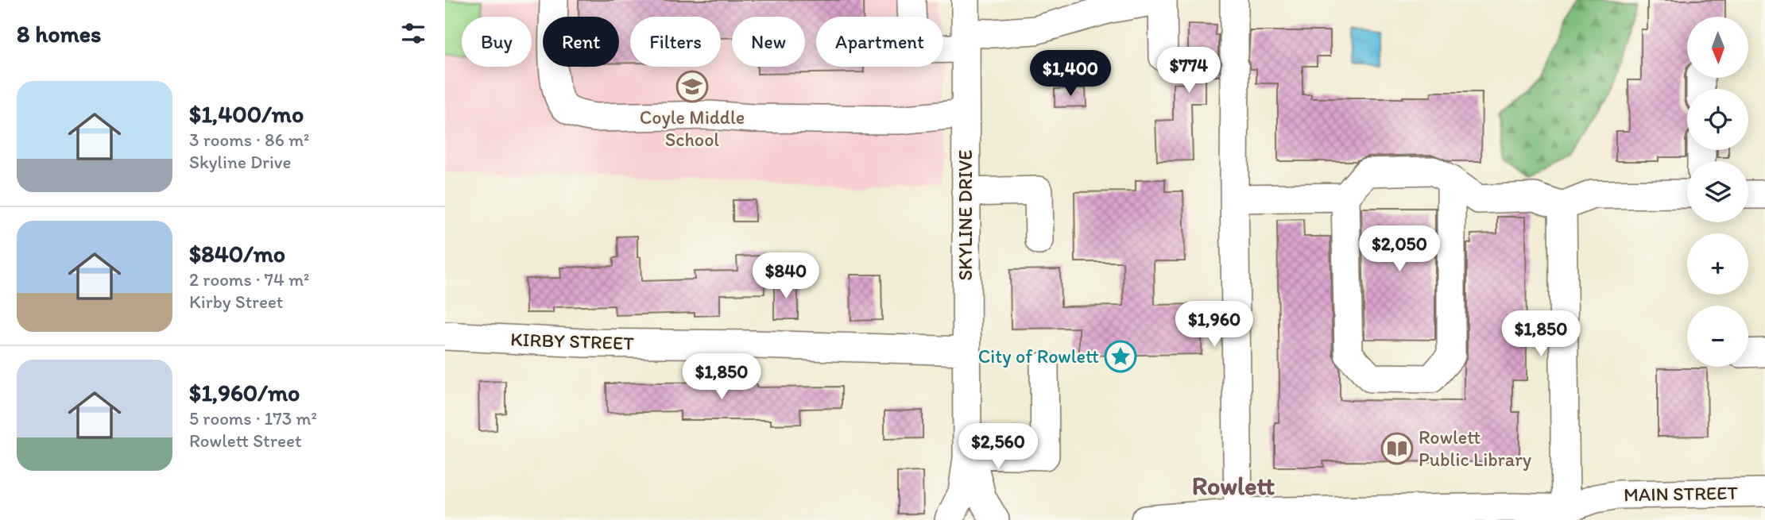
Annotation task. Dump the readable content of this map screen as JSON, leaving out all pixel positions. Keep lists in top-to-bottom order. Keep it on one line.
{"streets":{"street":["SKYLINE DRIVE","KIRBY STREET","MAIN STREET"]},"crossings":[["SKYLINE DRIVE","KIRBY STREET"]],"districts":["Rowlett"],"places":{"school or university":["Coyle Middle School"],"place":["City of Rowlett"],"library":["Rowlett Public Library"]},"north":"bottom","page":{"heading":"8 homes","map_buttons":["+","−"],"chip":["Buy","Rent","Filters","New","Apartment"],"price":["$774","$1,400","$2,050","$840","$1,960","$1,850","$1,850","$2,560"],"list":[{"name":"$1,400/mo","note":"3 rooms · 86 m² · Skyline Drive"},{"name":"$840/mo","note":"2 rooms · 74 m² · Kirby Street"},{"name":"$1,960/mo","note":"5 rooms · 173 m² · Rowlett Street"}]}}
